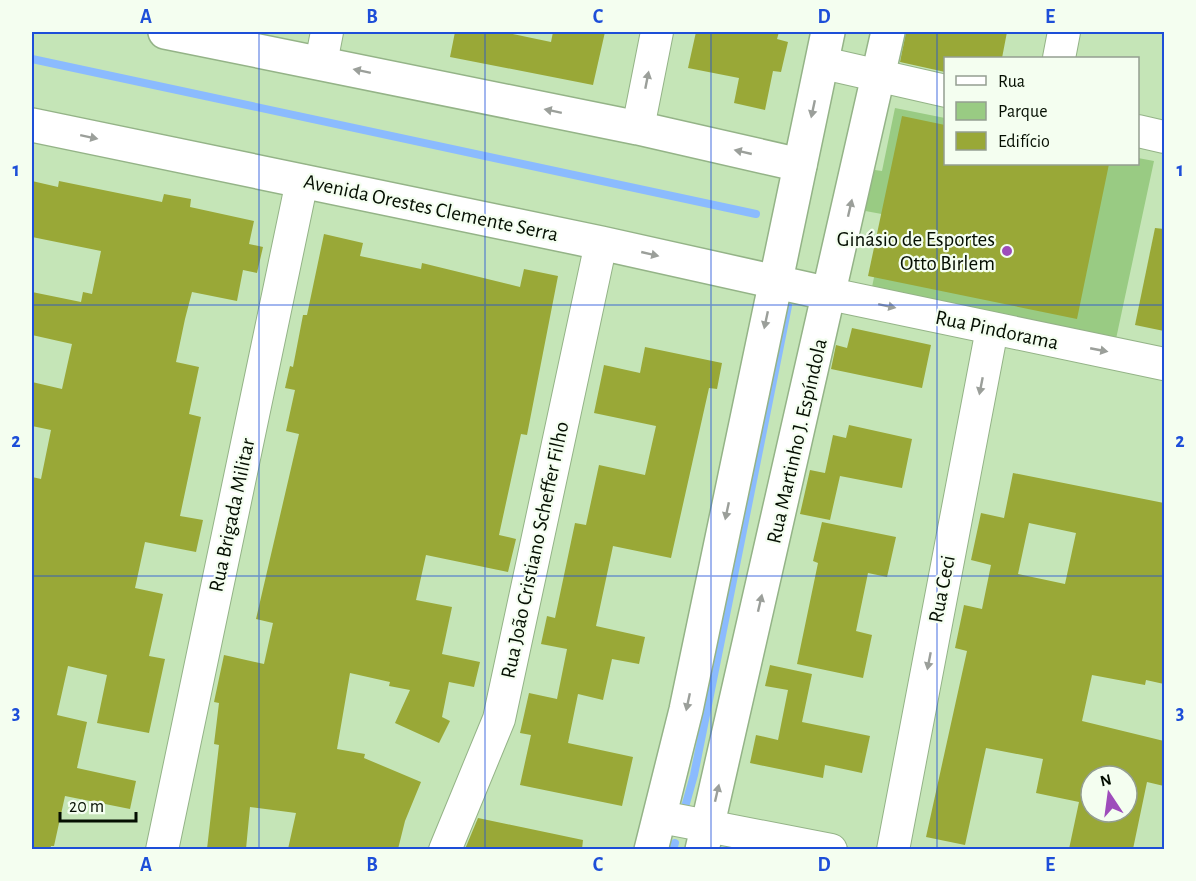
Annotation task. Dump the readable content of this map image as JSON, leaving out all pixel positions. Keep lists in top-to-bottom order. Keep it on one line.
{"streets":{"main road":["Avenida Orestes Clemente Serra","Rua Martinho J. Espíndola"],"street":["Rua Pindorama","Rua Brigada Militar","Rua João Cristiano Scheffer Filho","Rua Ceci"]},"crossings":[["Avenida Orestes Clemente Serra","Rua Pindorama"],["Avenida Orestes Clemente Serra","Rua Martinho J. Espíndola"],["Avenida Orestes Clemente Serra","Rua Brigada Militar"],["Avenida Orestes Clemente Serra","Rua João Cristiano Scheffer Filho"],["Rua Pindorama","Rua Martinho J. Espíndola"],["Rua Pindorama","Rua Ceci"]],"one_way":["Rua Pindorama","Rua Ceci"],"places":["Ginásio de Esportes Otto Birlem"],"legend":["Rua","Parque","Edifício"],"scale_bar":"20 m","north":"top","grid":{"columns":["A","B","C","D","E"],"rows":["1","2","3"]}}
